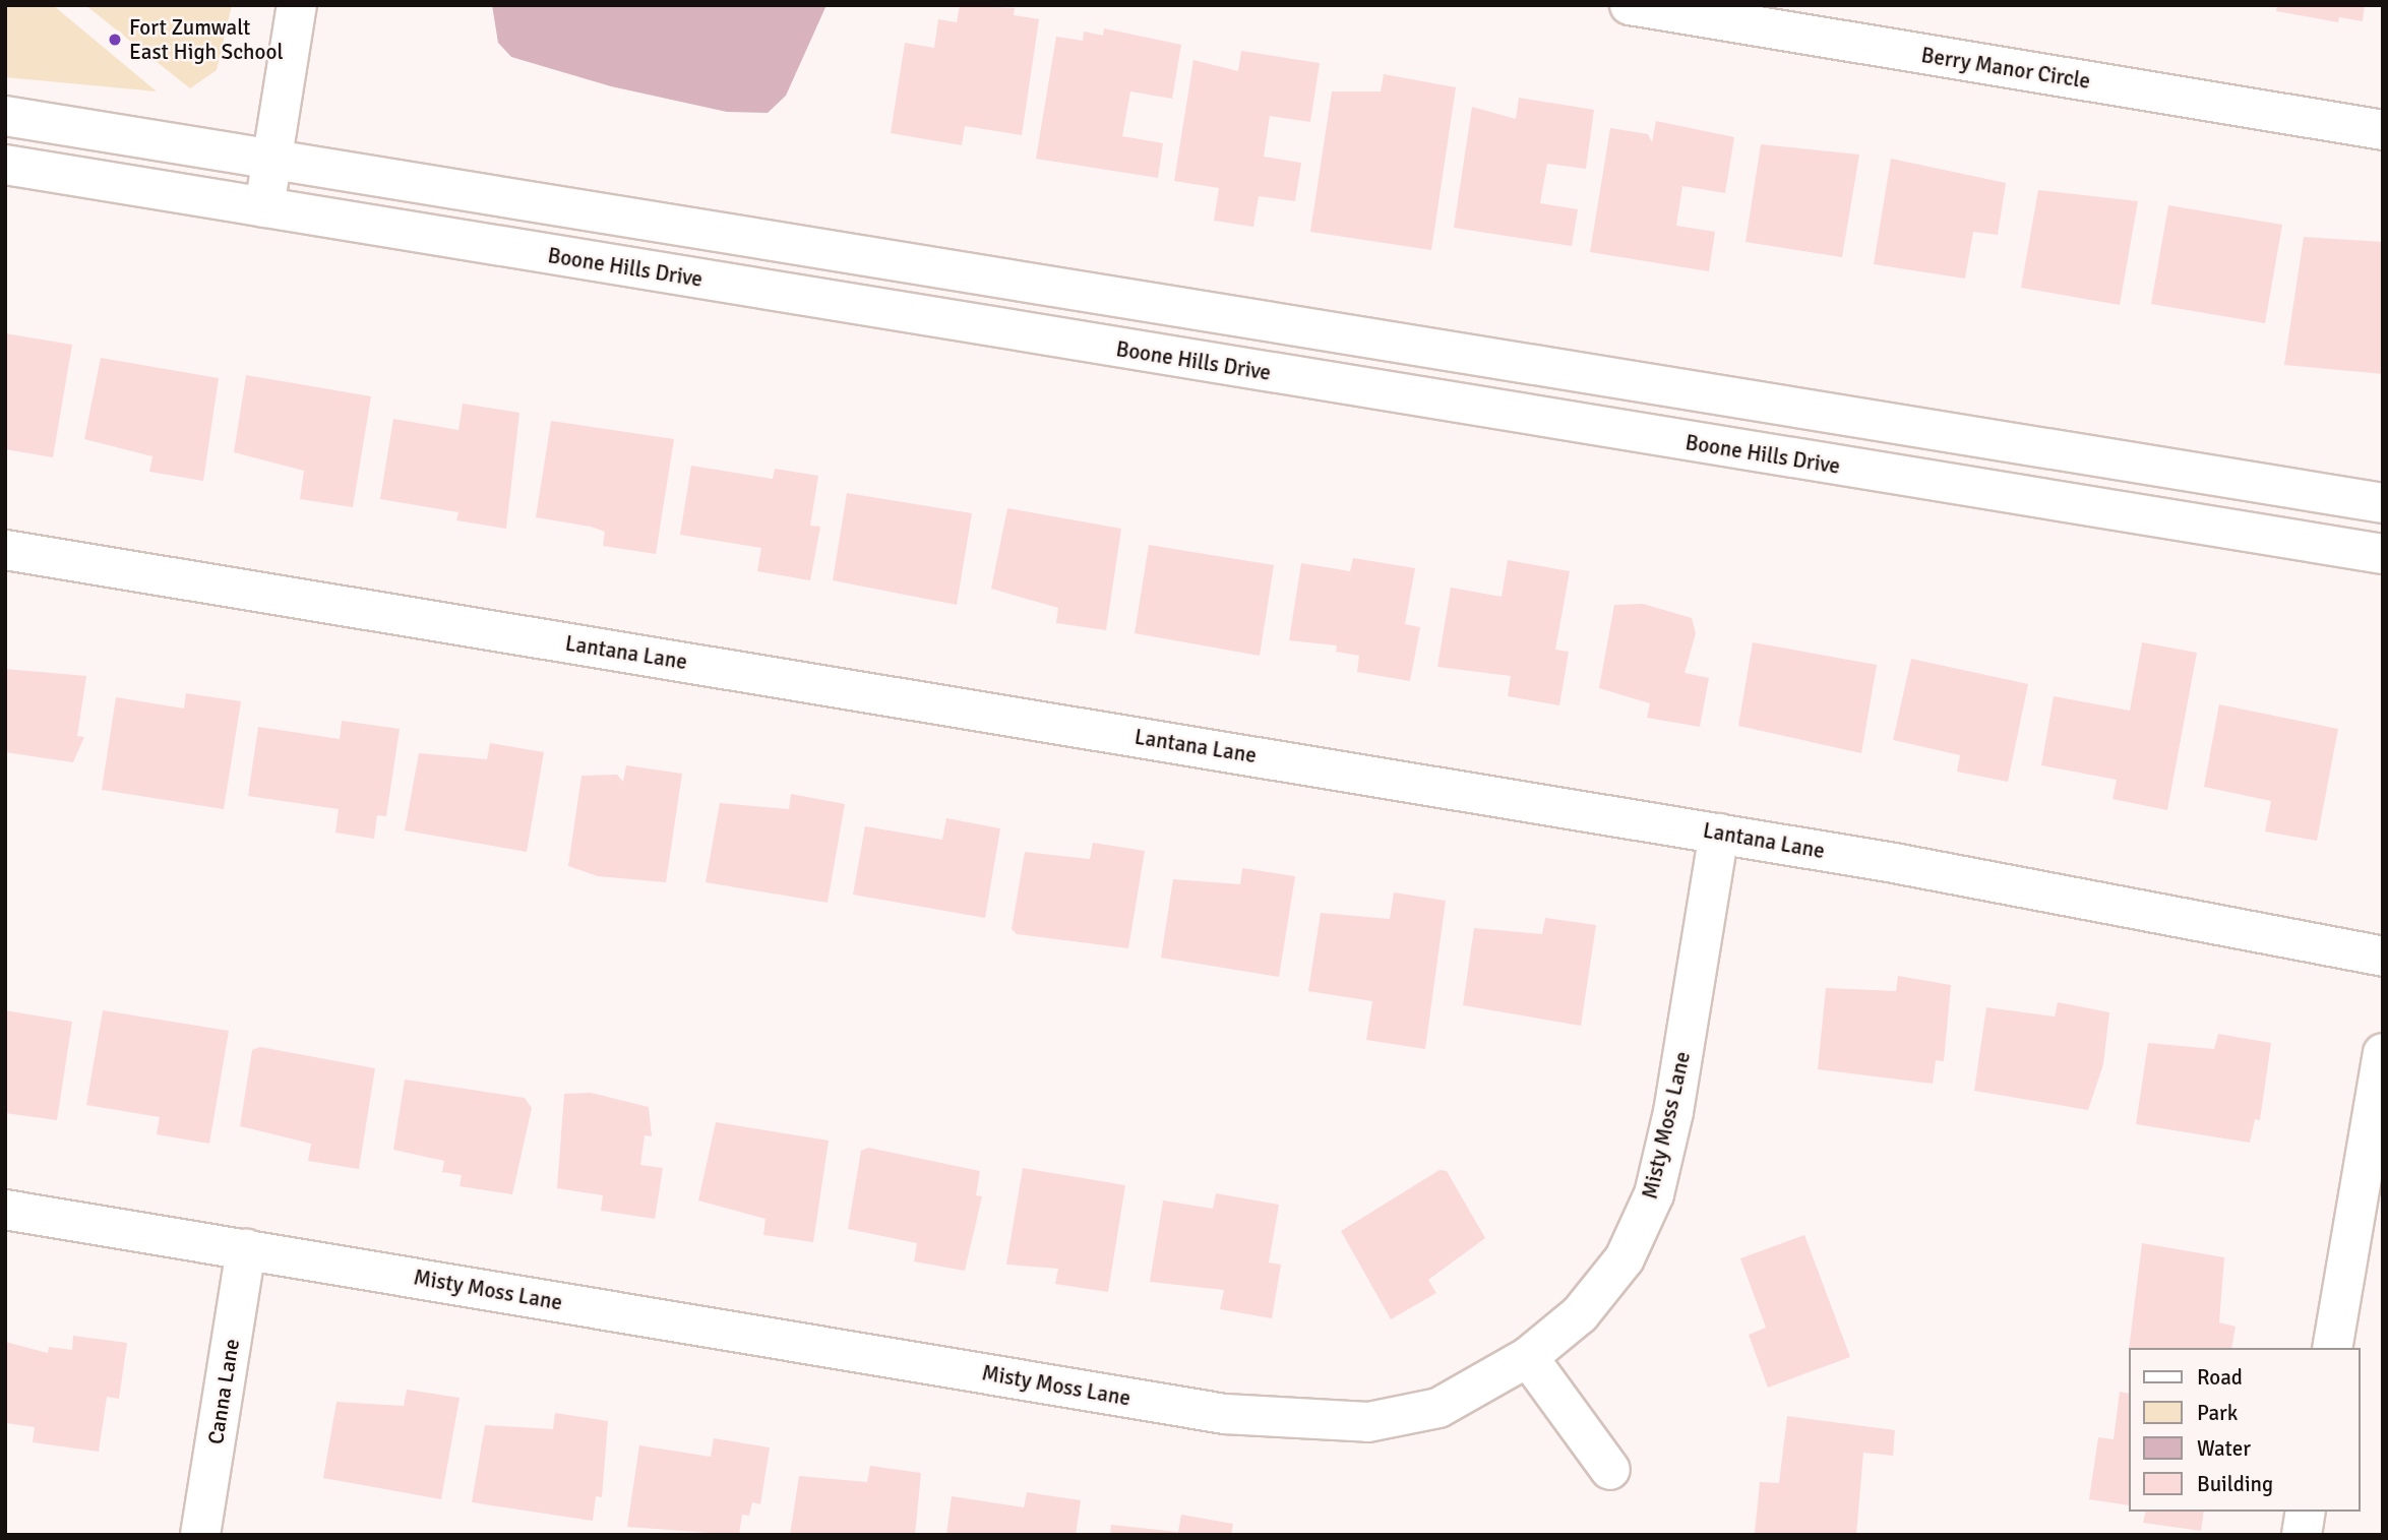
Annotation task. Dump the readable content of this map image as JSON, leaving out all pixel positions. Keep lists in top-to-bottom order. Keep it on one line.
{"streets":{"street":["Berry Manor Circle","Boone Hills Drive","Lantana Lane","Misty Moss Lane","Canna Lane"]},"crossings":[["Lantana Lane","Misty Moss Lane"],["Misty Moss Lane","Canna Lane"]],"places":["Fort Zumwalt East High School"],"legend":["Road","Park","Water","Building"]}
